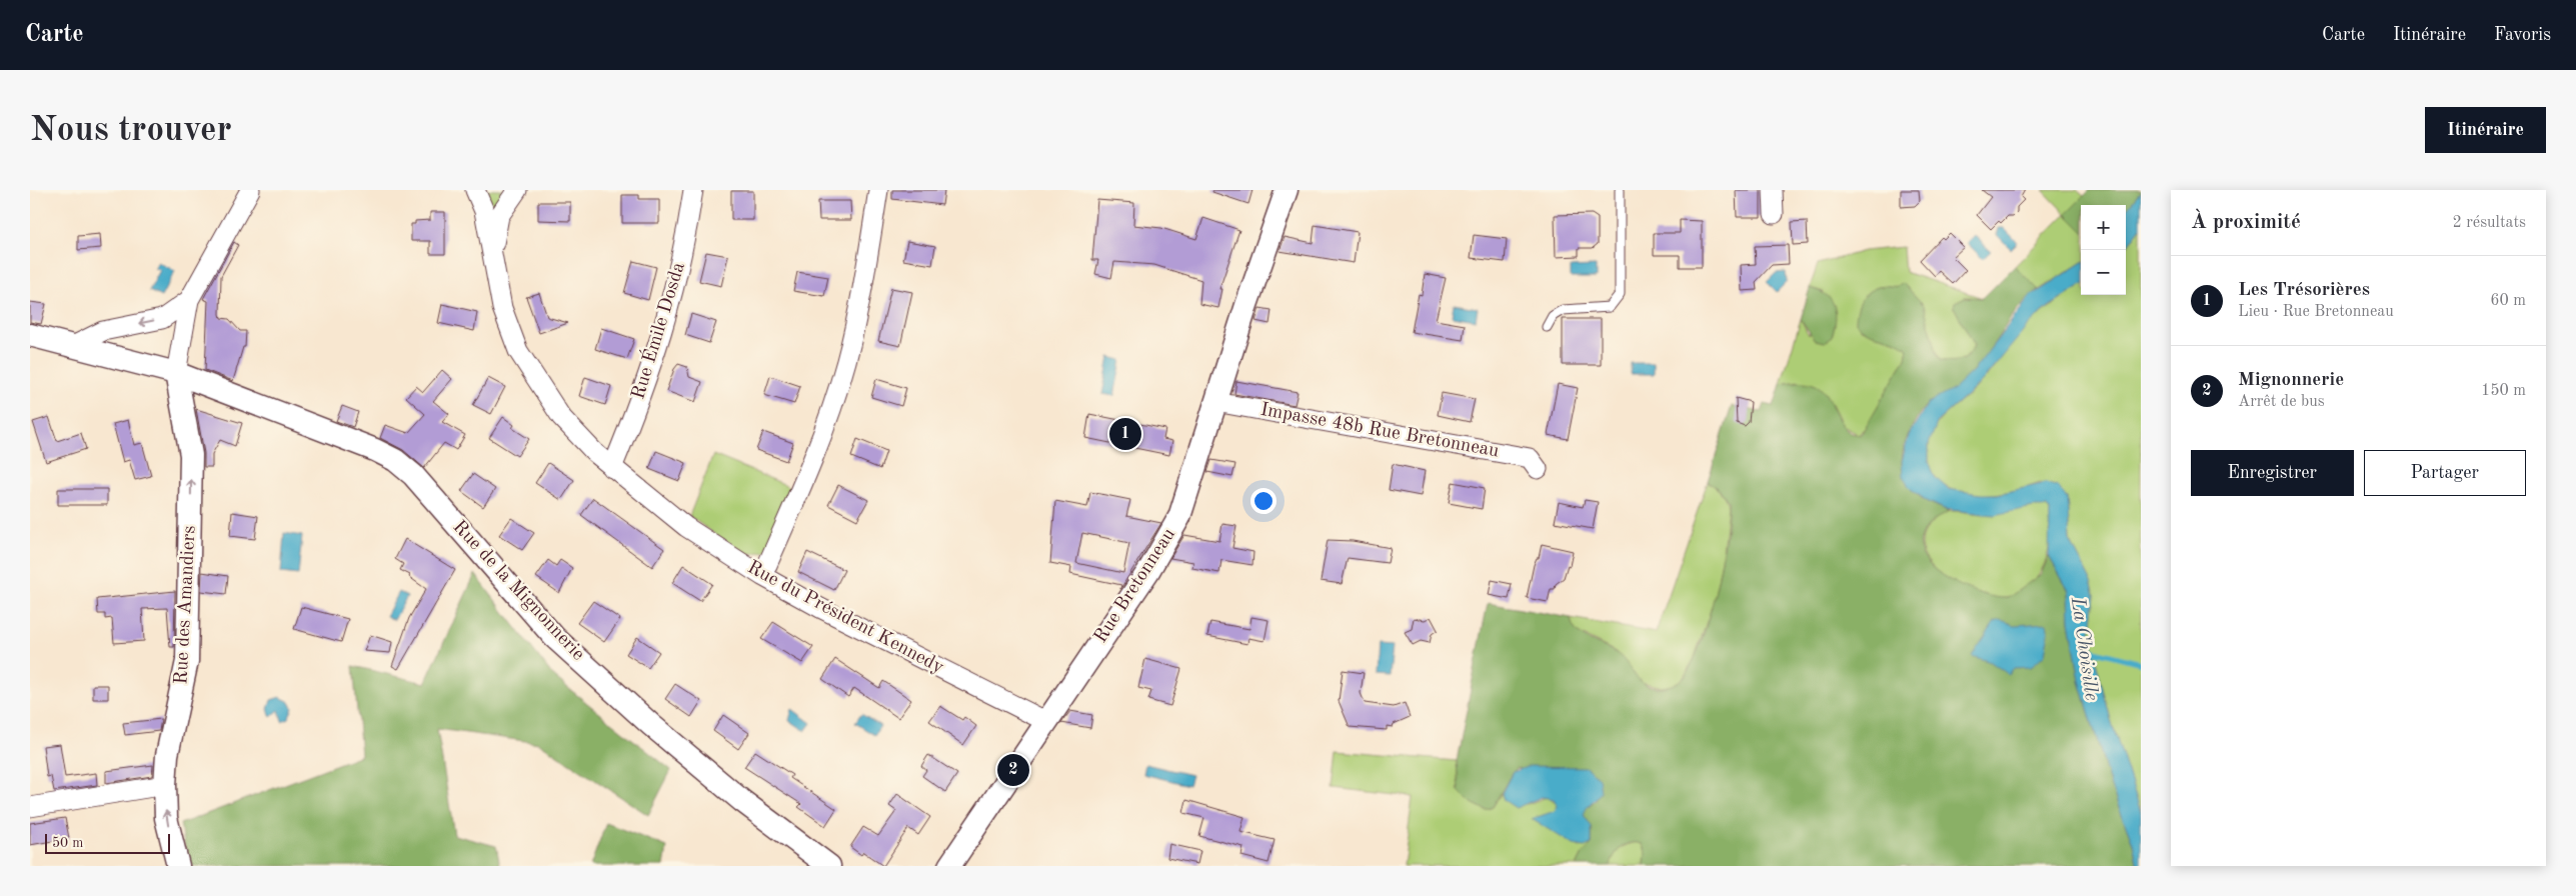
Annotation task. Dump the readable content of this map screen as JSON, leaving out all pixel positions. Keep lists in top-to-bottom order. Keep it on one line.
{"streets":{"street":["Rue Émile Dosda","Impasse 48b Rue Bretonneau","Rue Bretonneau","Rue de la Mignonnerie","Rue des Amandiers","Rue du Président Kennedy"]},"crossings":[["Rue Émile Dosda","Rue du Président Kennedy"],["Impasse 48b Rue Bretonneau","Rue Bretonneau"],["Rue Bretonneau","Rue du Président Kennedy"],["Rue de la Mignonnerie","Rue des Amandiers"]],"one_way":["Rue des Amandiers"],"water":["La Choisille"],"scale_bar":"50 m","page":{"header":"Carte","nav":["Carte","Itinéraire","Favoris"],"buttons":["Itinéraire",["Enregistrer","Partager"]],"title":"Nous trouver","heading":["À proximité","2 résultats"],"map_buttons":["+","−"],"list":[{"mark":"1","name":"Les Trésorières","note":"Lieu · Rue Bretonneau","value":"60 m"},{"mark":"2","name":"Mignonnerie","note":"Arrêt de bus","value":"150 m"}],"pins":["1","2"],"scale":"50 m"}}
